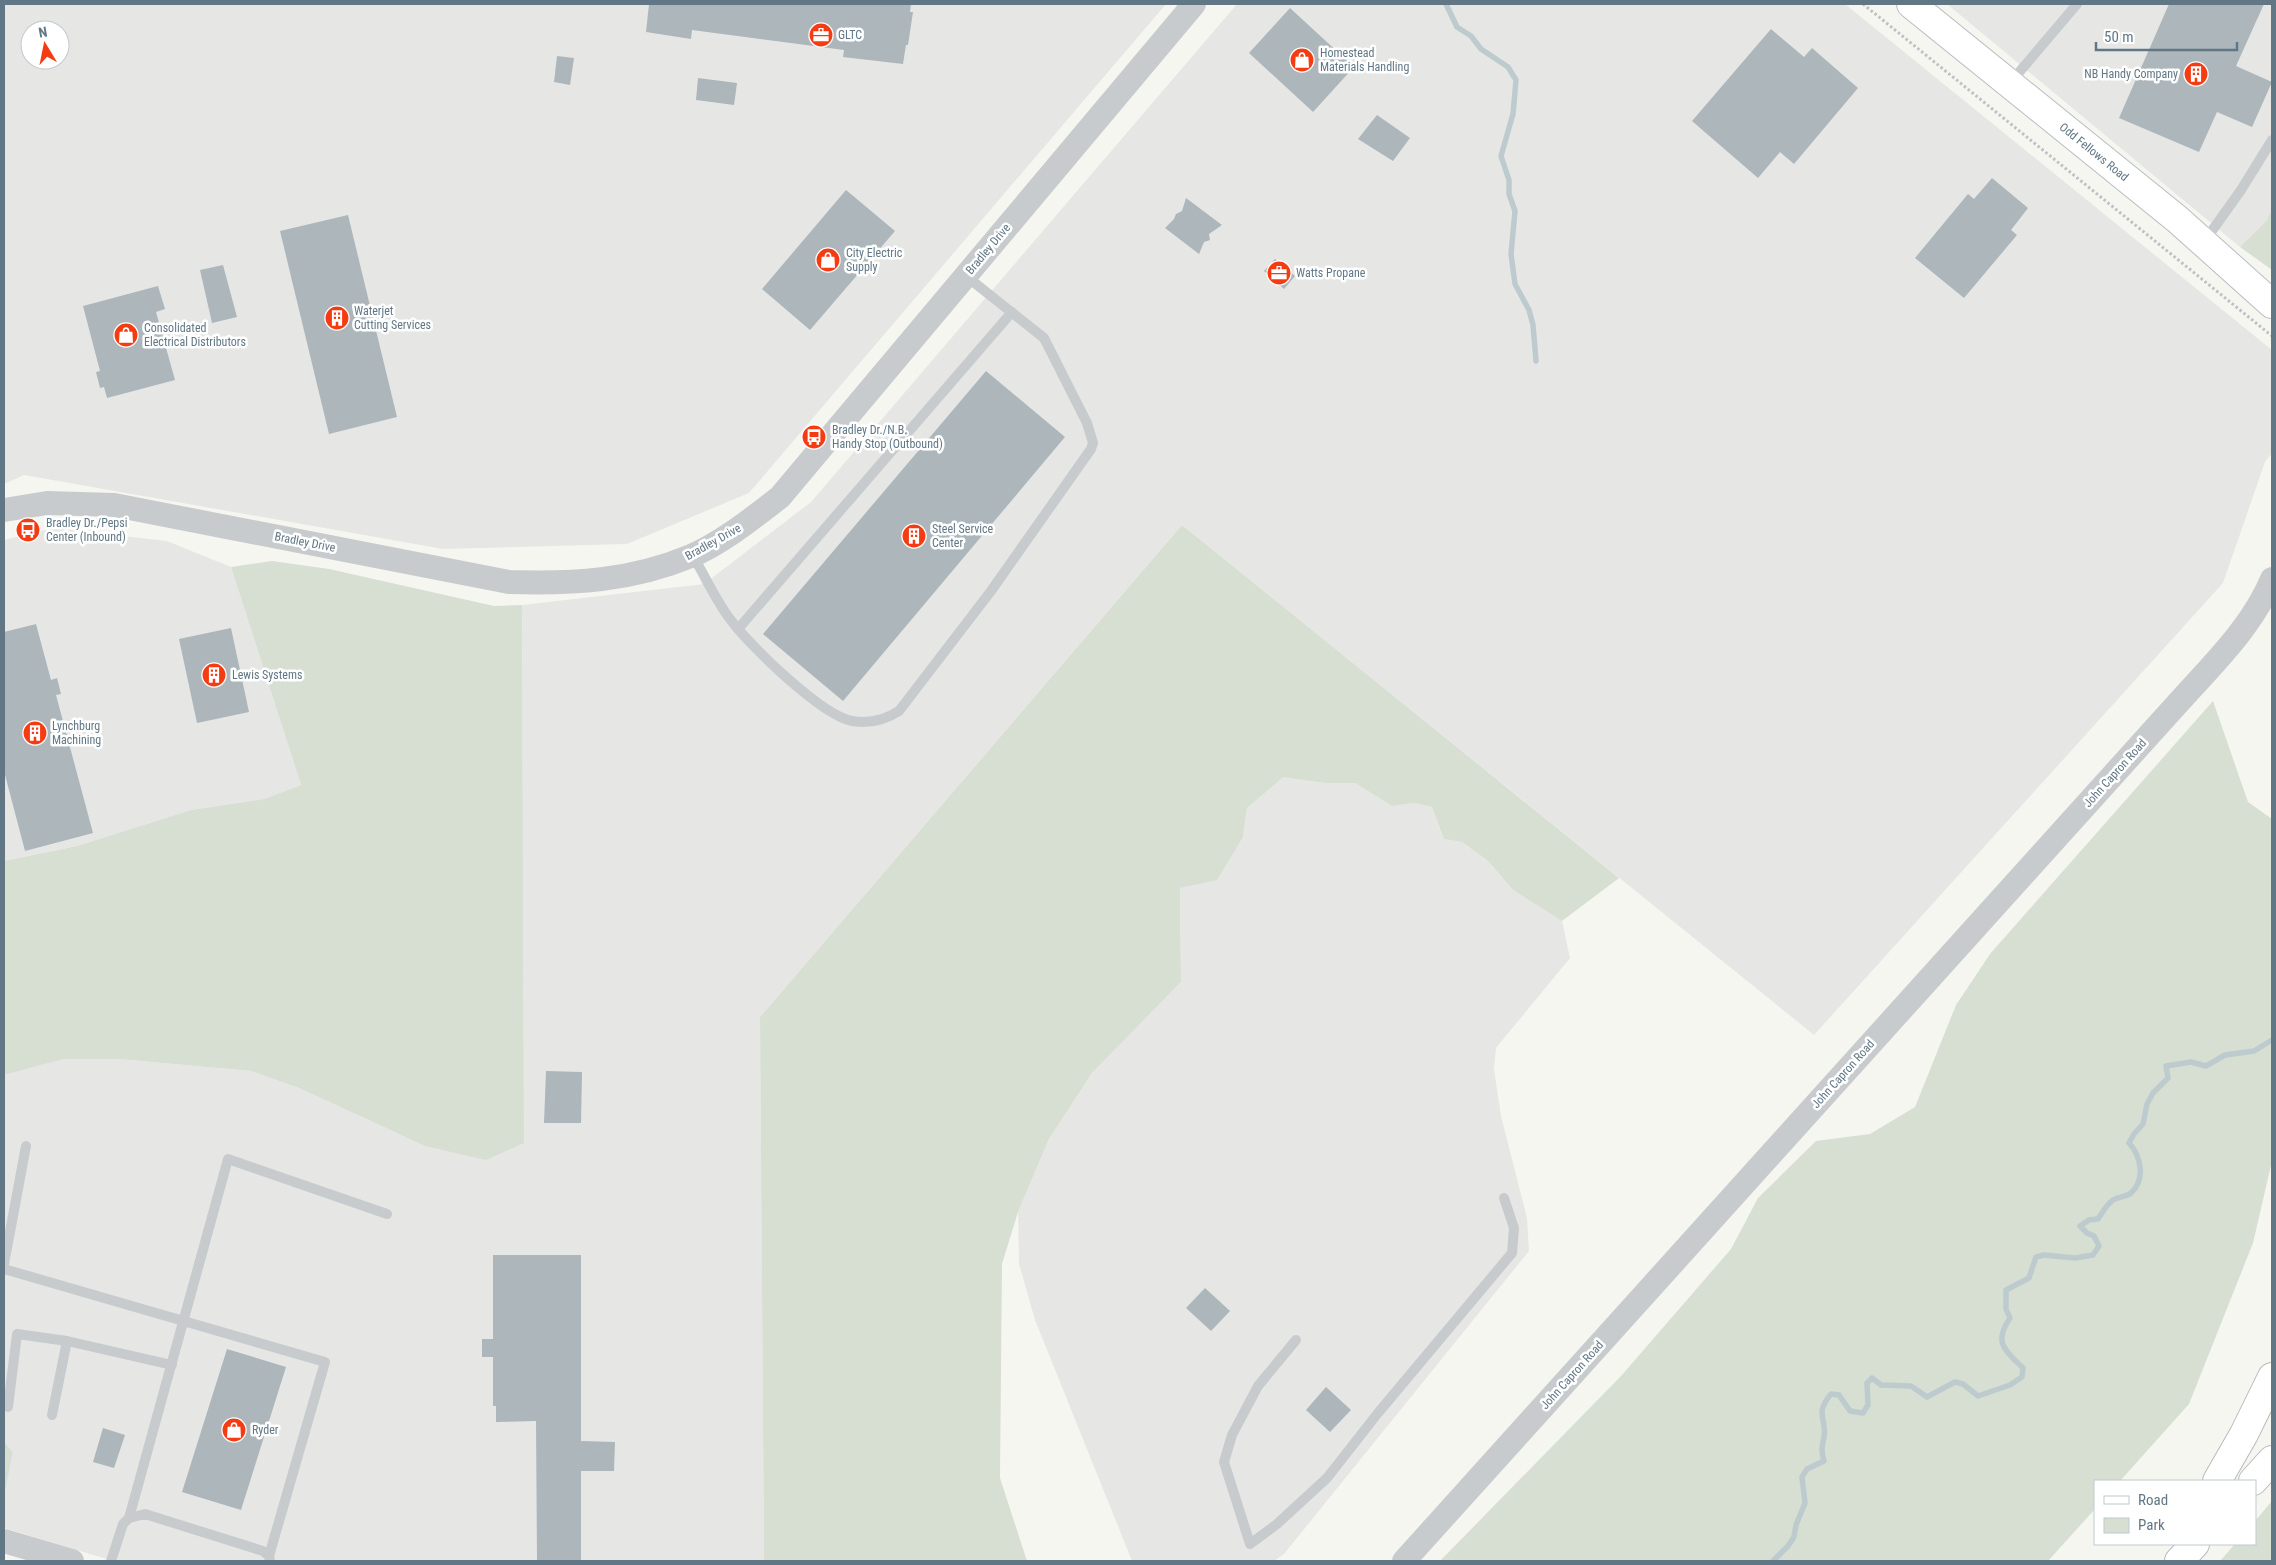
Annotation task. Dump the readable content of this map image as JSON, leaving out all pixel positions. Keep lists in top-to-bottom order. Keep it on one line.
{"streets":{"main road":["Odd Fellows Road"],"street":["Bradley Drive","John Capron Road"]},"places":{"office":["GLTC","Watts Propane"],"shop":["Homestead Materials Handling","City Electric Supply","Consolidated Electrical Distributors","Ryder"],"building":["NB Handy Company","Waterjet Cutting Services","Steel Service Center","Lewis Systems","Lynchburg Machining"],"bus stop":["Bradley Dr./N.B. Handy Stop (Outbound)","Bradley Dr./Pepsi Center (Inbound)"]},"legend":["Road","Park"],"scale_bar":"50 m","north":"top"}
